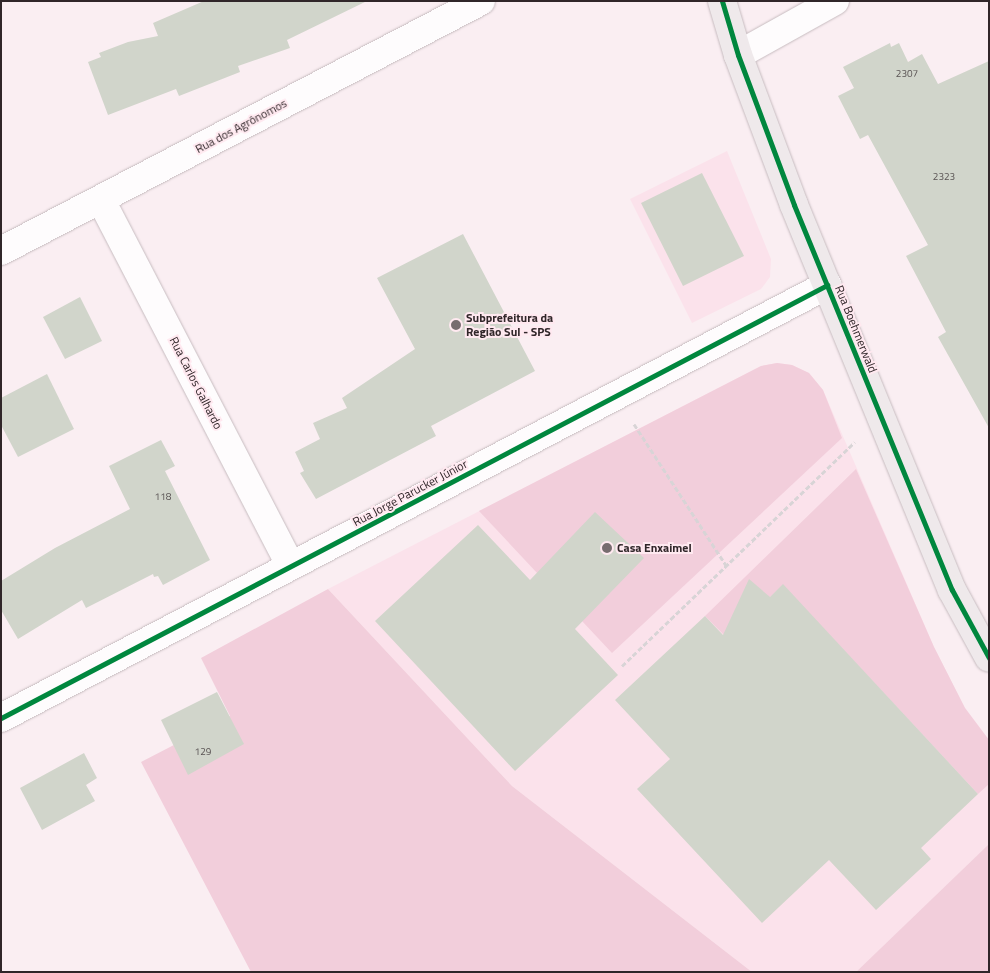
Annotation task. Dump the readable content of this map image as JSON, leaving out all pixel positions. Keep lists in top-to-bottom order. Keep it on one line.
{"streets":{"main road":["Rua Boehmerwald"],"street":["Rua dos Agrônomos","Rua Carlos Galhardo","Rua Jorge Parucker Júnior"]},"crossings":[["Rua dos Agrônomos","Rua Carlos Galhardo"],["Rua Boehmerwald","Rua Jorge Parucker Júnior"],["Rua Carlos Galhardo","Rua Jorge Parucker Júnior"]],"places":["Subprefeitura da Região Sul - SPS","Casa Enxaimel"],"house_numbers":["2307","2323","118","129"]}
